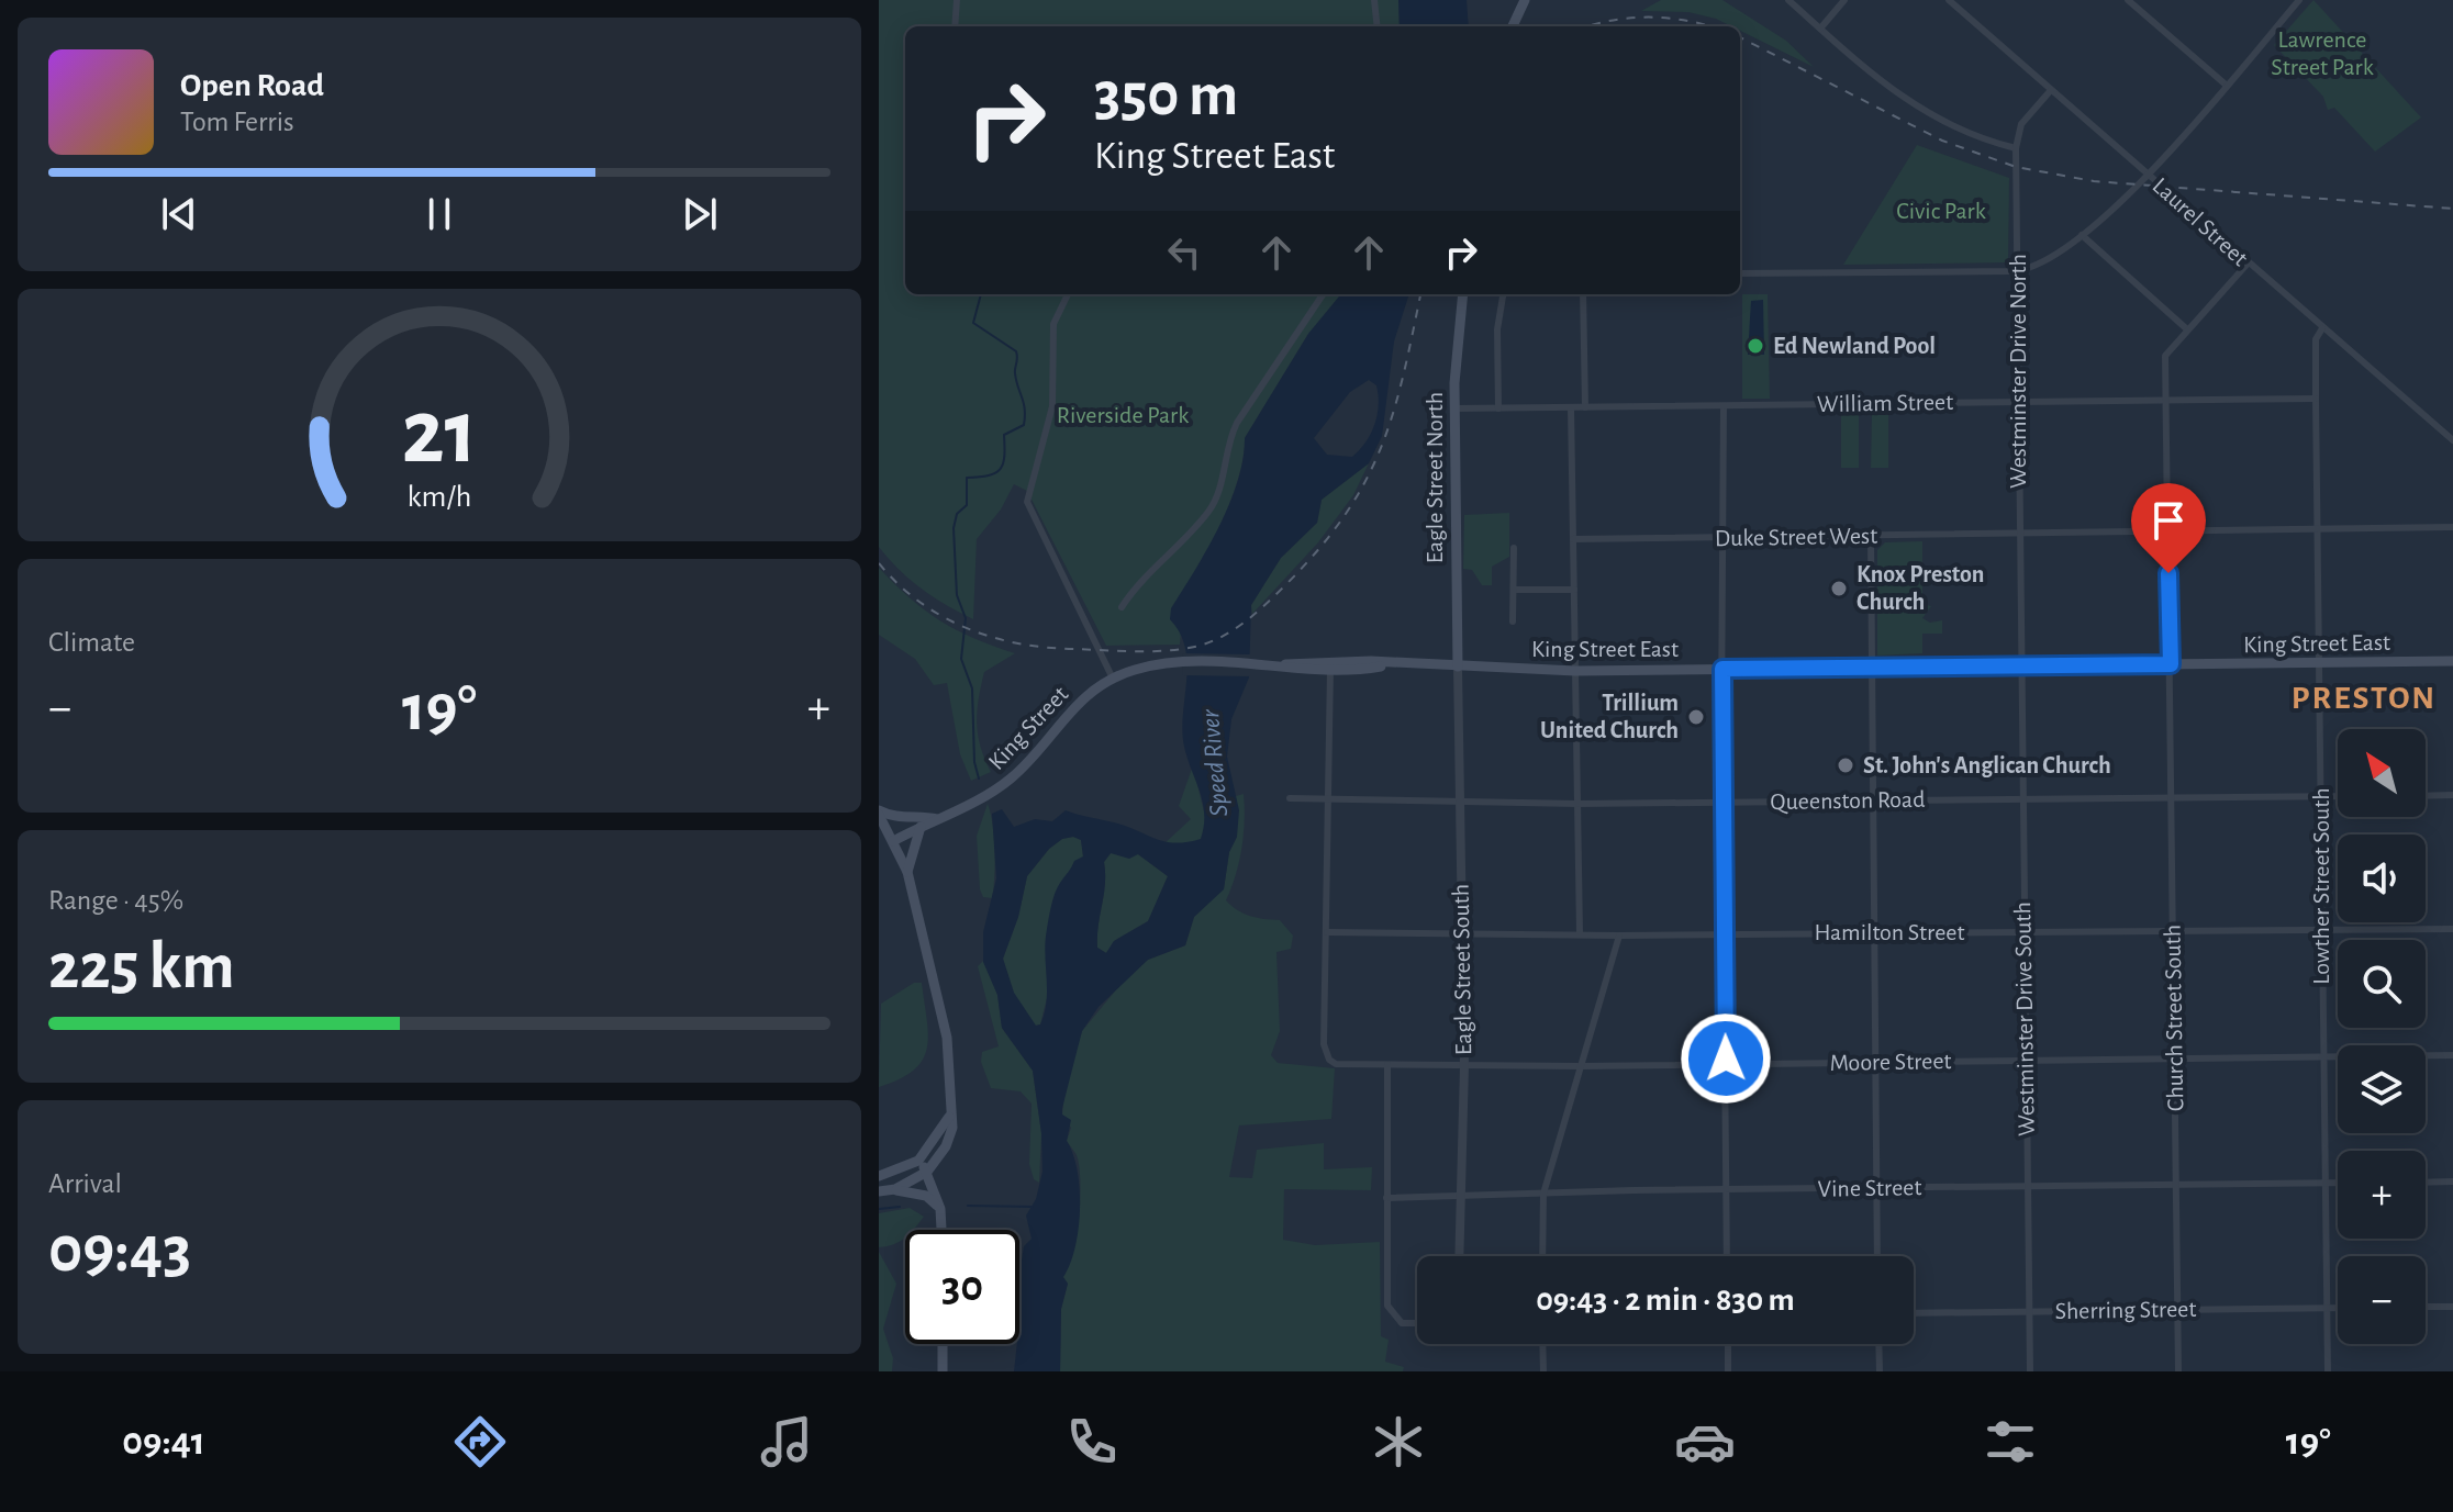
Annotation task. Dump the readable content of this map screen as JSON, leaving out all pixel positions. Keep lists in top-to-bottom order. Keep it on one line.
{"streets":{"main road":["Eagle Street North","King Street East","King Street"],"street":["Laurel Street","Westminster Drive North","William Street","Duke Street West","Queenston Road","Lowther Street South","Hamilton Street","Eagle Street South","Church Street South","Westminster Drive South","Moore Street","Vine Street","Sherring Street"]},"crossings":[["Laurel Street","Westminster Drive North"],["Laurel Street","Lowther Street South"],["Laurel Street","Church Street South"],["Westminster Drive North","William Street"],["Westminster Drive North","Duke Street West"],["Westminster Drive North","King Street East"],["Westminster Drive North","Westminster Drive South"],["William Street","Eagle Street North"],["William Street","Lowther Street South"],["William Street","Church Street South"],["Eagle Street North","King Street East"],["Eagle Street North","Eagle Street South"],["Duke Street West","Lowther Street South"],["Duke Street West","Church Street South"],["King Street East","King Street"],["King Street East","Lowther Street South"],["King Street East","Eagle Street South"],["King Street East","Church Street South"],["King Street East","Westminster Drive South"],["Queenston Road","Lowther Street South"],["Queenston Road","Eagle Street South"],["Queenston Road","Church Street South"],["Queenston Road","Westminster Drive South"],["Lowther Street South","Hamilton Street"],["Lowther Street South","Moore Street"],["Lowther Street South","Vine Street"],["Lowther Street South","Sherring Street"],["Hamilton Street","Eagle Street South"],["Hamilton Street","Church Street South"],["Hamilton Street","Westminster Drive South"],["Hamilton Street","Moore Street"],["Eagle Street South","Moore Street"],["Eagle Street South","Vine Street"],["Church Street South","Moore Street"],["Church Street South","Vine Street"],["Church Street South","Sherring Street"],["Westminster Drive South","Moore Street"],["Westminster Drive South","Vine Street"],["Westminster Drive South","Sherring Street"]],"districts":["PRESTON"],"water":["Speed River"],"parks":["Lawrence Street Park","Civic Park","Riverside Park"],"places":["Ed Newland Pool","Knox Preston Church","Trillium United Church","St. John's Anglican Church"],"north":"top left","page":{"turn":["350 m","King Street East"],"song":["Open Road","Tom Ferris"],"tile":["Climate",["Range · 45%","225 km"],["Arrival","09:43"]],"heat":["−","19°","+"],"map_buttons":["+","−"],"limit":"30","trip":"09:43 · 2 min · 830 m","tabs":["09:41","19°"],"gauge":["21","km/h"]}}
